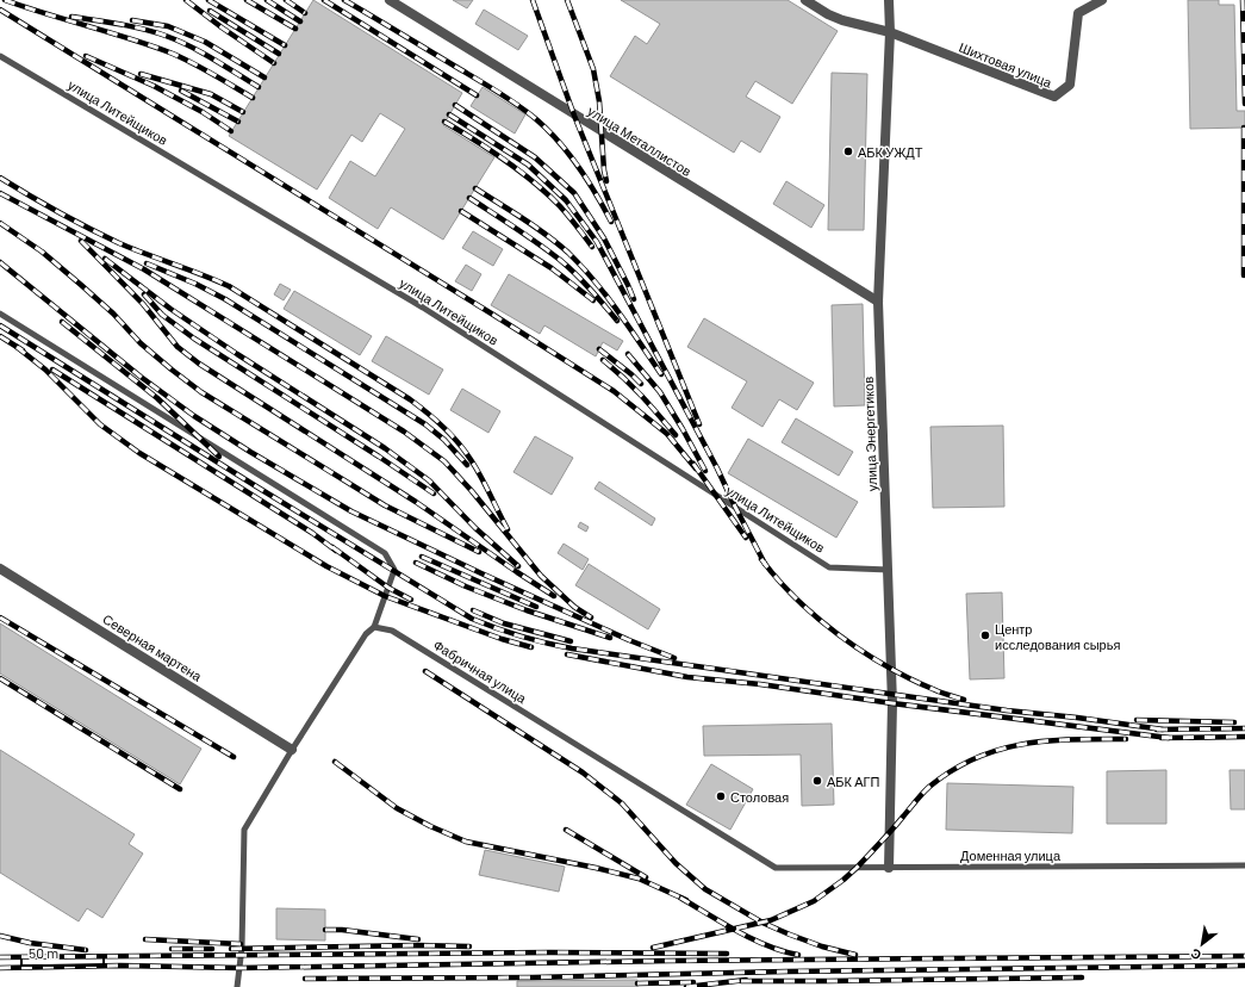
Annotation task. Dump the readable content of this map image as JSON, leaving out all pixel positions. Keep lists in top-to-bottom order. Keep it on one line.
{"streets":{"street":["Шихтовая улица","улица Металлистов","улица Энергетиков","Северная мартена"],"lane":["улица Литейщиков","Фабричная улица","Доменная улица"]},"crossings":[["Шихтовая улица","улица Энергетиков"],["улица Литейщиков","улица Энергетиков"],["улица Металлистов","улица Энергетиков"],["улица Энергетиков","Доменная улица"],["Фабричная улица","Доменная улица"]],"places":["АБК УЖДТ","Центр исследования сырья","АБК АГП","Столовая"],"scale_bar":"50 m","north":"bottom left"}
